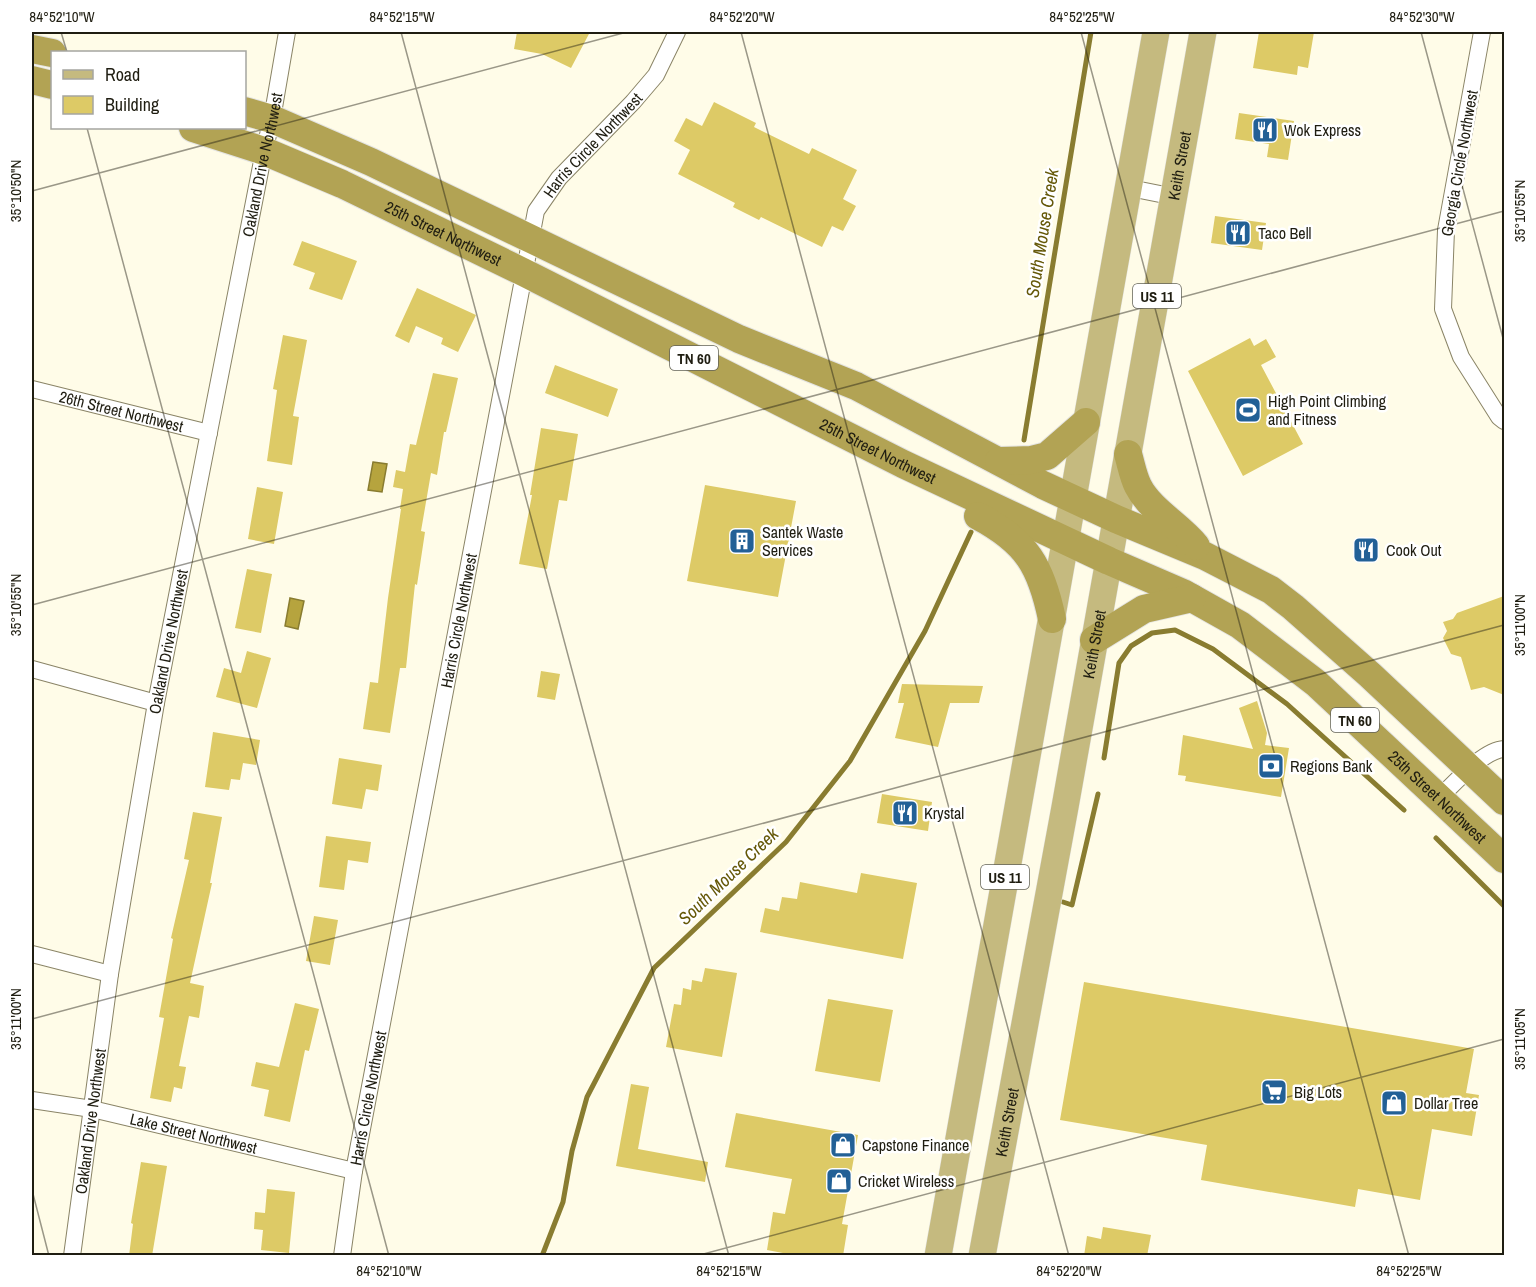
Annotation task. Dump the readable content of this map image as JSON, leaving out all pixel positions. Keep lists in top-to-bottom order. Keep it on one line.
{"streets":{"highway":["25th Street Northwest","TN 60"],"main road":["Keith Street","US 11"],"street":["Harris Circle Northwest","Georgia Circle Northwest","Oakland Drive Northwest","26th Street Northwest","Lake Street Northwest"]},"crossings":[["Harris Circle Northwest","25th Street Northwest"],["Harris Circle Northwest","Lake Street Northwest"],["Oakland Drive Northwest","25th Street Northwest"],["Oakland Drive Northwest","26th Street Northwest"],["Oakland Drive Northwest","Lake Street Northwest"],["Keith Street","25th Street Northwest"],["25th Street Northwest","US 11"]],"water":["South Mouse Creek"],"places":{"restaurant":["Wok Express","Taco Bell","Cook Out","Krystal"],"sports":["High Point Climbing and Fitness"],"building":["Santek Waste Services"],"bank":["Regions Bank"],"supermarket":["Big Lots"],"shop":["Dollar Tree","Capstone Finance","Cricket Wireless"]},"legend":["Road","Building"],"coordinates":["84°52'10\"W","84°52'15\"W","84°52'20\"W","84°52'25\"W","84°52'30\"W","35°10'50\"N","35°10'55\"N","35°11'00\"N","35°11'05\"N"]}
